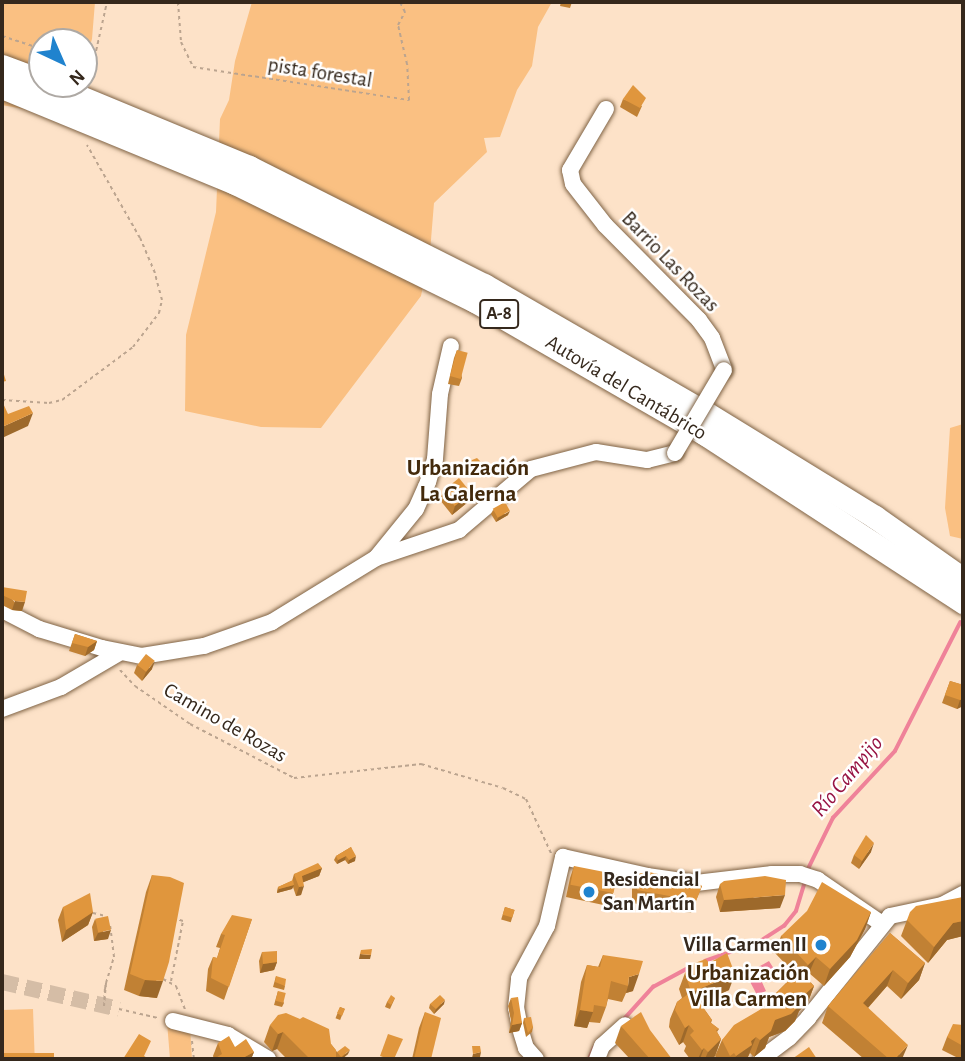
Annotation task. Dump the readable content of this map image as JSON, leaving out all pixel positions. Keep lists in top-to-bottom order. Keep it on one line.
{"streets":{"highway":["A-8","Autovía del Cantábrico"],"street":["Barrio Las Rozas"],"path":["pista forestal","Camino de Rozas"]},"crossings":[["Barrio Las Rozas","Camino de Rozas"]],"districts":["Urbanización La Galerna","Urbanización Villa Carmen"],"water":["Río Campijo"],"places":["Residencial San Martín","Villa Carmen II"],"north":"bottom right"}
